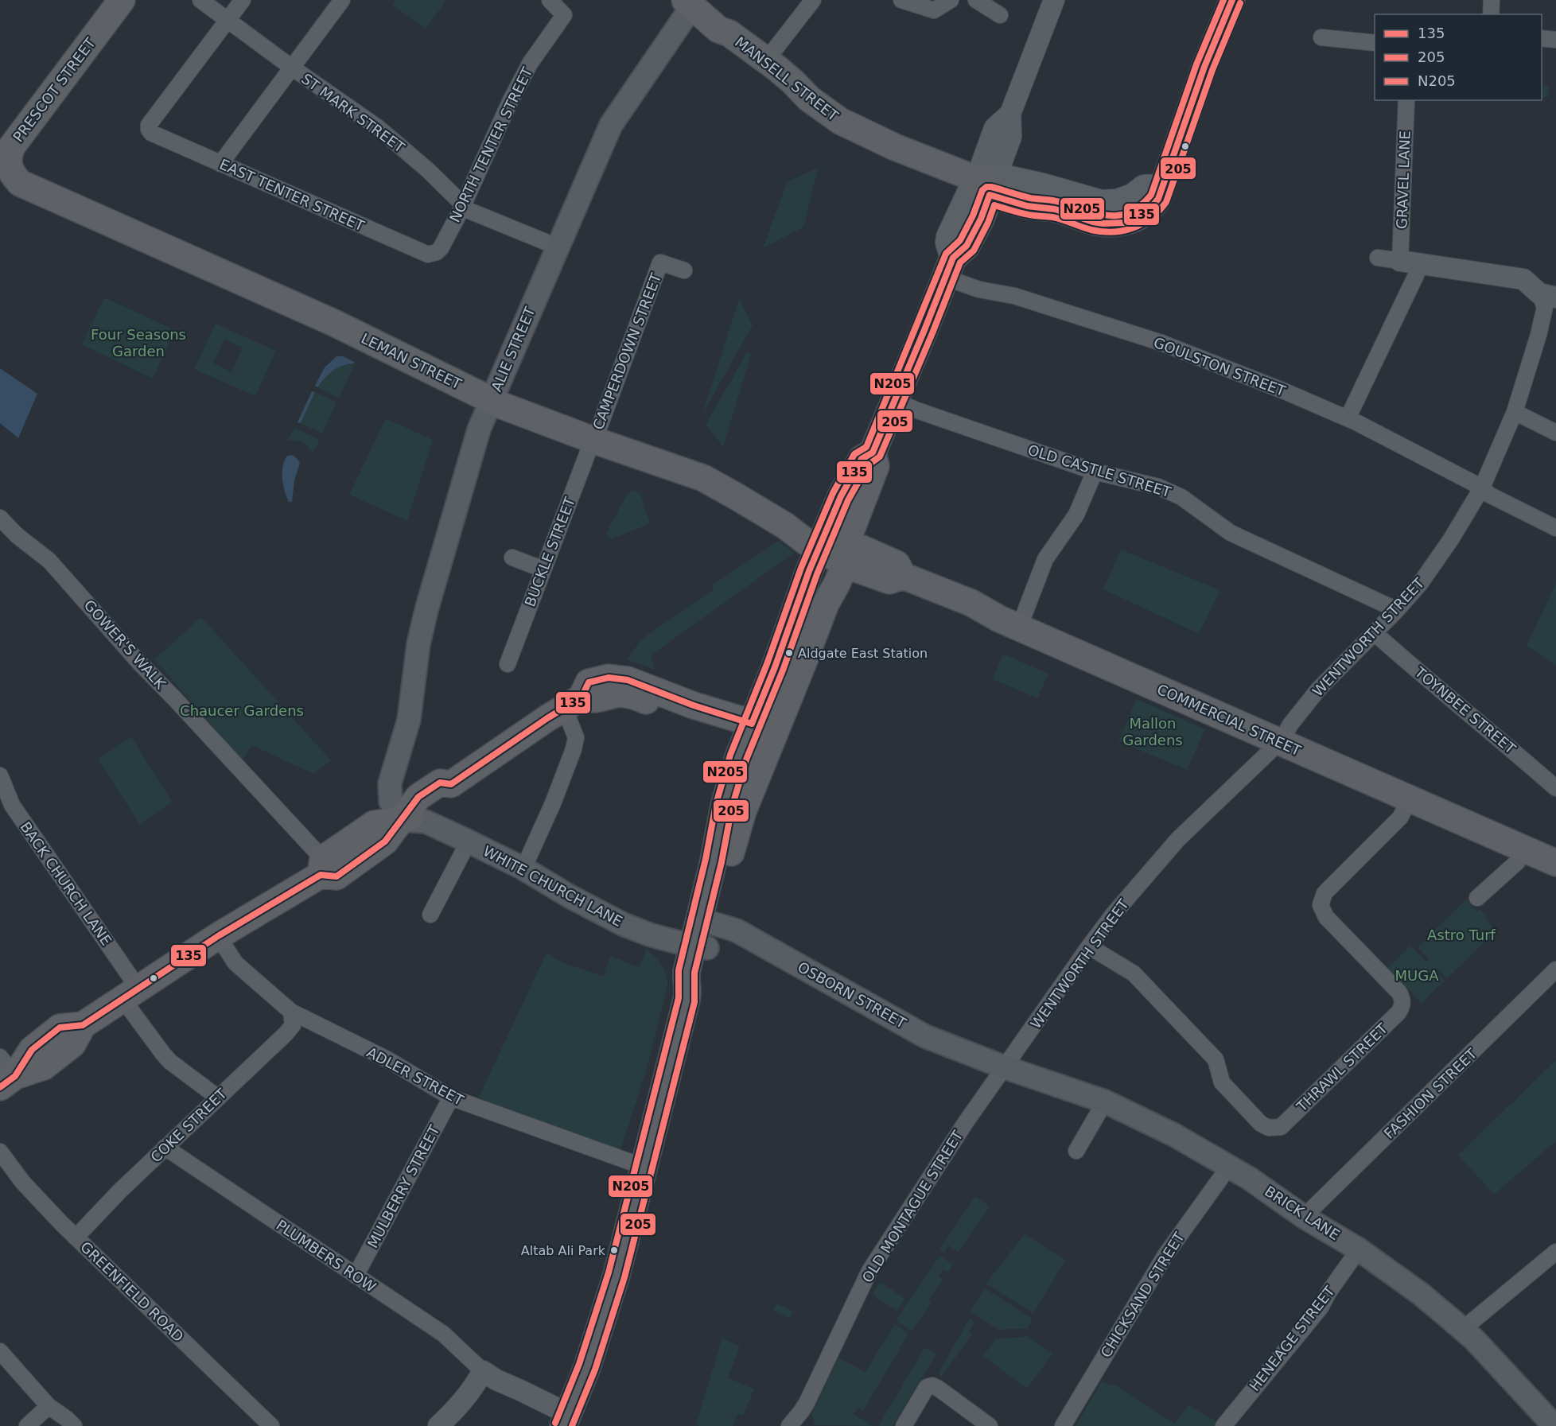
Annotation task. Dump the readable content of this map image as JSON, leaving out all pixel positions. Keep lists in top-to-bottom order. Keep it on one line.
{"streets":{"highway":["MANSELL STREET","PRESCOT STREET","LEMAN STREET","COMMERCIAL STREET"],"main road":["ALIE STREET","WHITE CHURCH LANE","OSBORN STREET","BRICK LANE"],"street":["ST MARK STREET","NORTH TENTER STREET","GRAVEL LANE","EAST TENTER STREET","CAMPERDOWN STREET","GOULSTON STREET","OLD CASTLE STREET","BUCKLE STREET","WENTWORTH STREET","GOWER'S WALK","TOYNBEE STREET","BACK CHURCH LANE","THRAWL STREET","ADLER STREET","FASHION STREET","COKE STREET","MULBERRY STREET","OLD MONTAGUE STREET","PLUMBERS ROW","GREENFIELD ROAD","CHICKSAND STREET","HENEAGE STREET"]},"crossings":[["MANSELL STREET","ALIE STREET"],["PRESCOT STREET","LEMAN STREET"],["ST MARK STREET","NORTH TENTER STREET"],["ST MARK STREET","EAST TENTER STREET"],["ST MARK STREET","ALIE STREET"],["NORTH TENTER STREET","EAST TENTER STREET"],["ALIE STREET","LEMAN STREET"],["ALIE STREET","WHITE CHURCH LANE"],["CAMPERDOWN STREET","LEMAN STREET"],["CAMPERDOWN STREET","BUCKLE STREET"],["LEMAN STREET","BUCKLE STREET"],["LEMAN STREET","COMMERCIAL STREET"],["GOULSTON STREET","WENTWORTH STREET"],["OLD CASTLE STREET","WENTWORTH STREET"],["WENTWORTH STREET","TOYNBEE STREET"],["WENTWORTH STREET","COMMERCIAL STREET"],["WENTWORTH STREET","OSBORN STREET"],["WENTWORTH STREET","THRAWL STREET"],["WENTWORTH STREET","OLD MONTAGUE STREET"],["WENTWORTH STREET","BRICK LANE"],["COMMERCIAL STREET","THRAWL STREET"],["BACK CHURCH LANE","COKE STREET"],["OSBORN STREET","OLD MONTAGUE STREET"],["OSBORN STREET","BRICK LANE"],["ADLER STREET","COKE STREET"],["ADLER STREET","MULBERRY STREET"],["FASHION STREET","BRICK LANE"],["COKE STREET","PLUMBERS ROW"],["COKE STREET","GREENFIELD ROAD"],["MULBERRY STREET","PLUMBERS ROW"],["OLD MONTAGUE STREET","BRICK LANE"],["BRICK LANE","CHICKSAND STREET"],["BRICK LANE","HENEAGE STREET"]],"parks":["Four Seasons Garden","Chaucer Gardens","Mallon Gardens","Astro Turf","MUGA"],"places":["Aldgate East Station","Altab Ali Park"],"lines":["transit line 135","transit line N205","transit line 205"],"legend":["135","205","N205"]}
